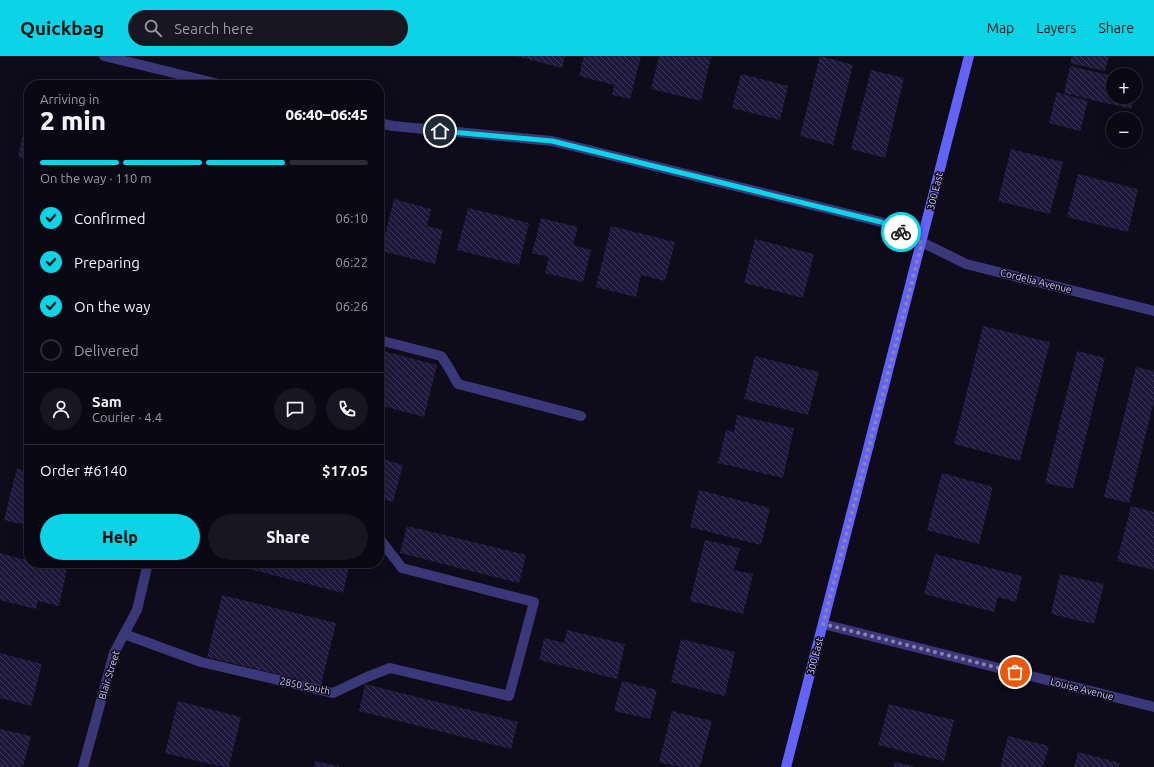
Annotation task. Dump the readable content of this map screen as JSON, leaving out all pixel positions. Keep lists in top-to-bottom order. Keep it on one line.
{"streets":{"street":["300 East","Cordelia Avenue","Blair Street","2850 South","Louise Avenue"]},"crossings":[["300 East","Cordelia Avenue"],["300 East","Louise Avenue"],["Blair Street","2850 South"]],"page":{"header":"Quickbag","search":"Search here","nav":["Map","Layers","Share"],"map_buttons":["+","−"],"heading":["2 min","Arriving in","06:40–06:45"],"panel":["Sam","Courier · 4.4","Order #6140","$17.05"],"bar":"On the way · 110 m","list":[["Confirmed","06:10"],["Preparing","06:22"],["On the way","06:26"],"Delivered"],"buttons":["Help","Share"]}}
